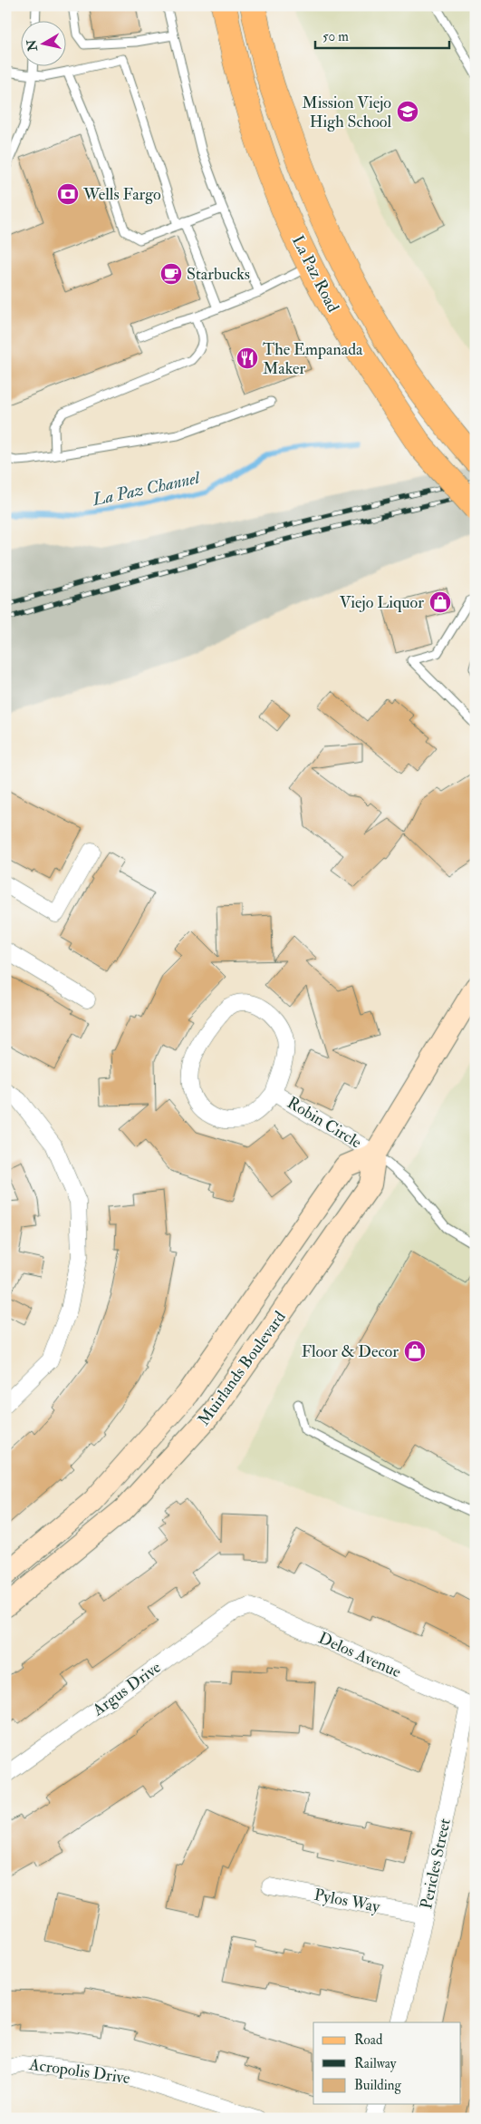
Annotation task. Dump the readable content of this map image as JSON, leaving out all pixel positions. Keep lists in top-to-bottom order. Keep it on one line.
{"streets":{"main road":["La Paz Road","Muirlands Boulevard"],"street":["Robin Circle","Delos Avenue","Argus Drive","Pericles Street","Pylos Way","Acropolis Drive"]},"crossings":[["Robin Circle","Muirlands Boulevard"],["Delos Avenue","Argus Drive"],["Delos Avenue","Pericles Street"],["Pericles Street","Pylos Way"]],"water":["La Paz Channel"],"places":{"school or university":["Mission Viejo High School"],"bank":["Wells Fargo"],"cafe":["Starbucks"],"restaurant":["The Empanada Maker"],"shop":["Viejo Liquor","Floor & Decor"]},"legend":["Road","Railway","Building"],"scale_bar":"50 m","north":"left"}
